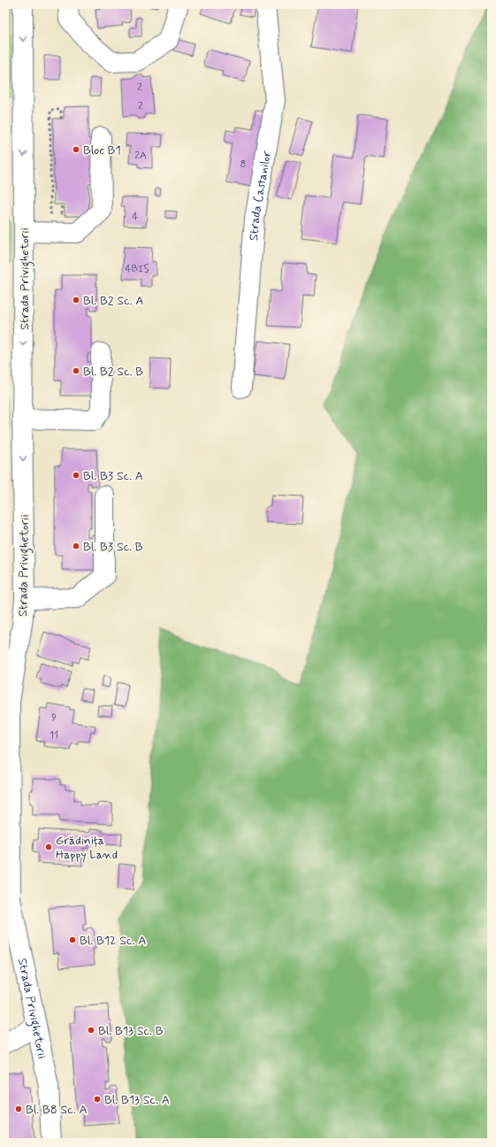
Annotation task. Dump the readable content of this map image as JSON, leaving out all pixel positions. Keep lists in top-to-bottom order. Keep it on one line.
{"streets":{"street":["Strada Castanilor","Strada Privighetorii"]},"one_way":["Strada Privighetorii"],"places":["Bloc B1","Bl. B2 Sc. A","Bl. B2 Sc. B","Bl. B3 Sc. A","Bl. B3 Sc. B","Grădinița Happy Land","Bl. B12 Sc. A","Bl. B13 Sc. B","Bl. B13 Sc. A","Bl. B8 Sc. A"],"house_numbers":["2","2","2A","8","4","4BIS","9","11"]}
